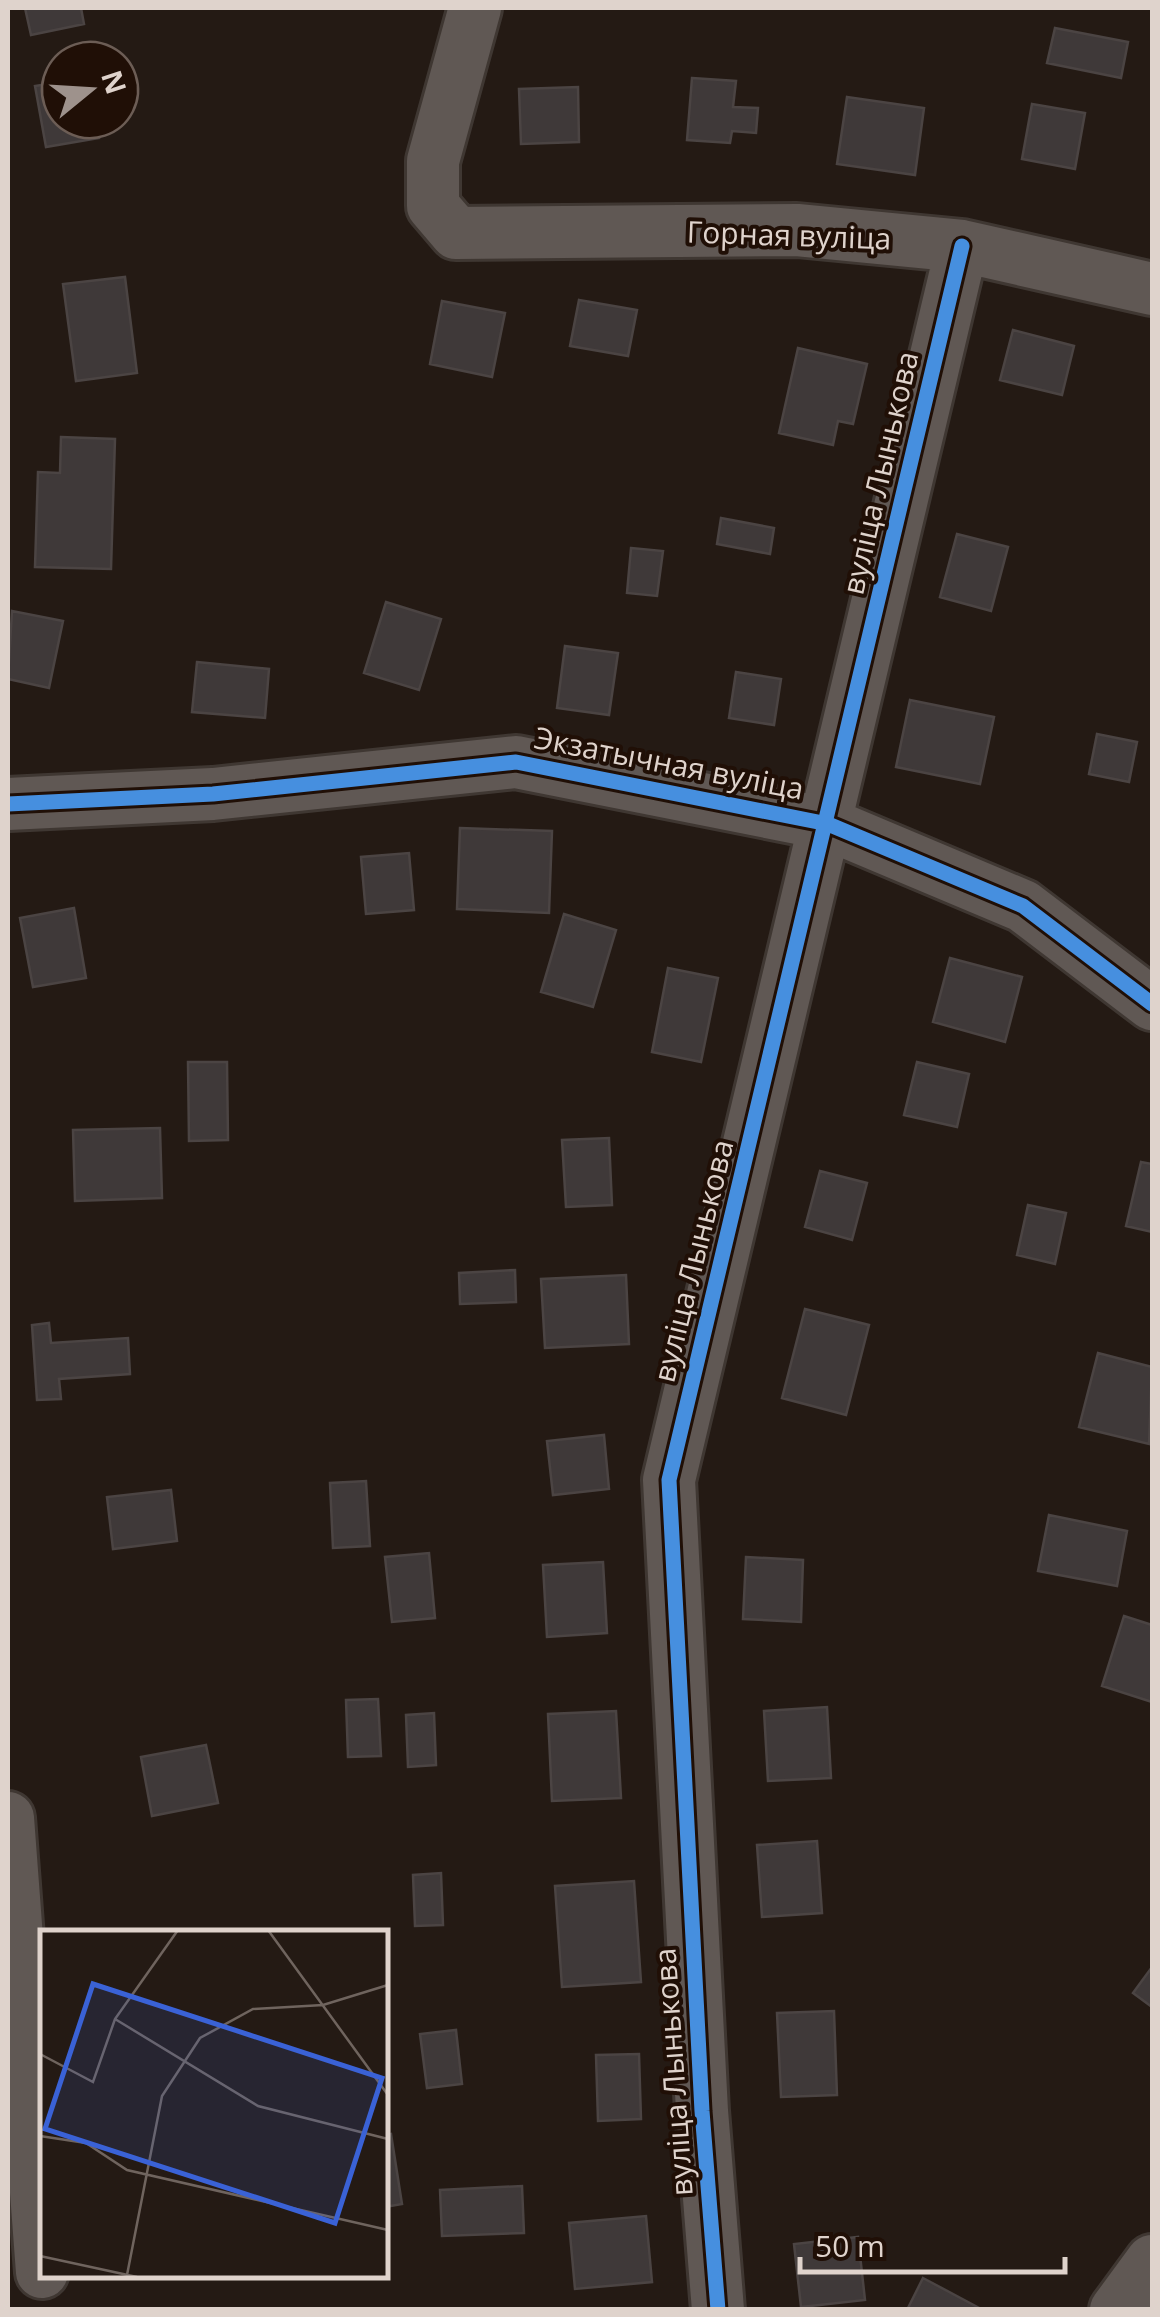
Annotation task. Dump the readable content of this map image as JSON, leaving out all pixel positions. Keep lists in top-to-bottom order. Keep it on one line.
{"streets":{"street":["Горная вуліца","вуліца Лынькова","Экзатычная вуліца"]},"crossings":[["Горная вуліца","вуліца Лынькова"],["вуліца Лынькова","Экзатычная вуліца"]],"scale_bar":"50 m","north":"right"}
